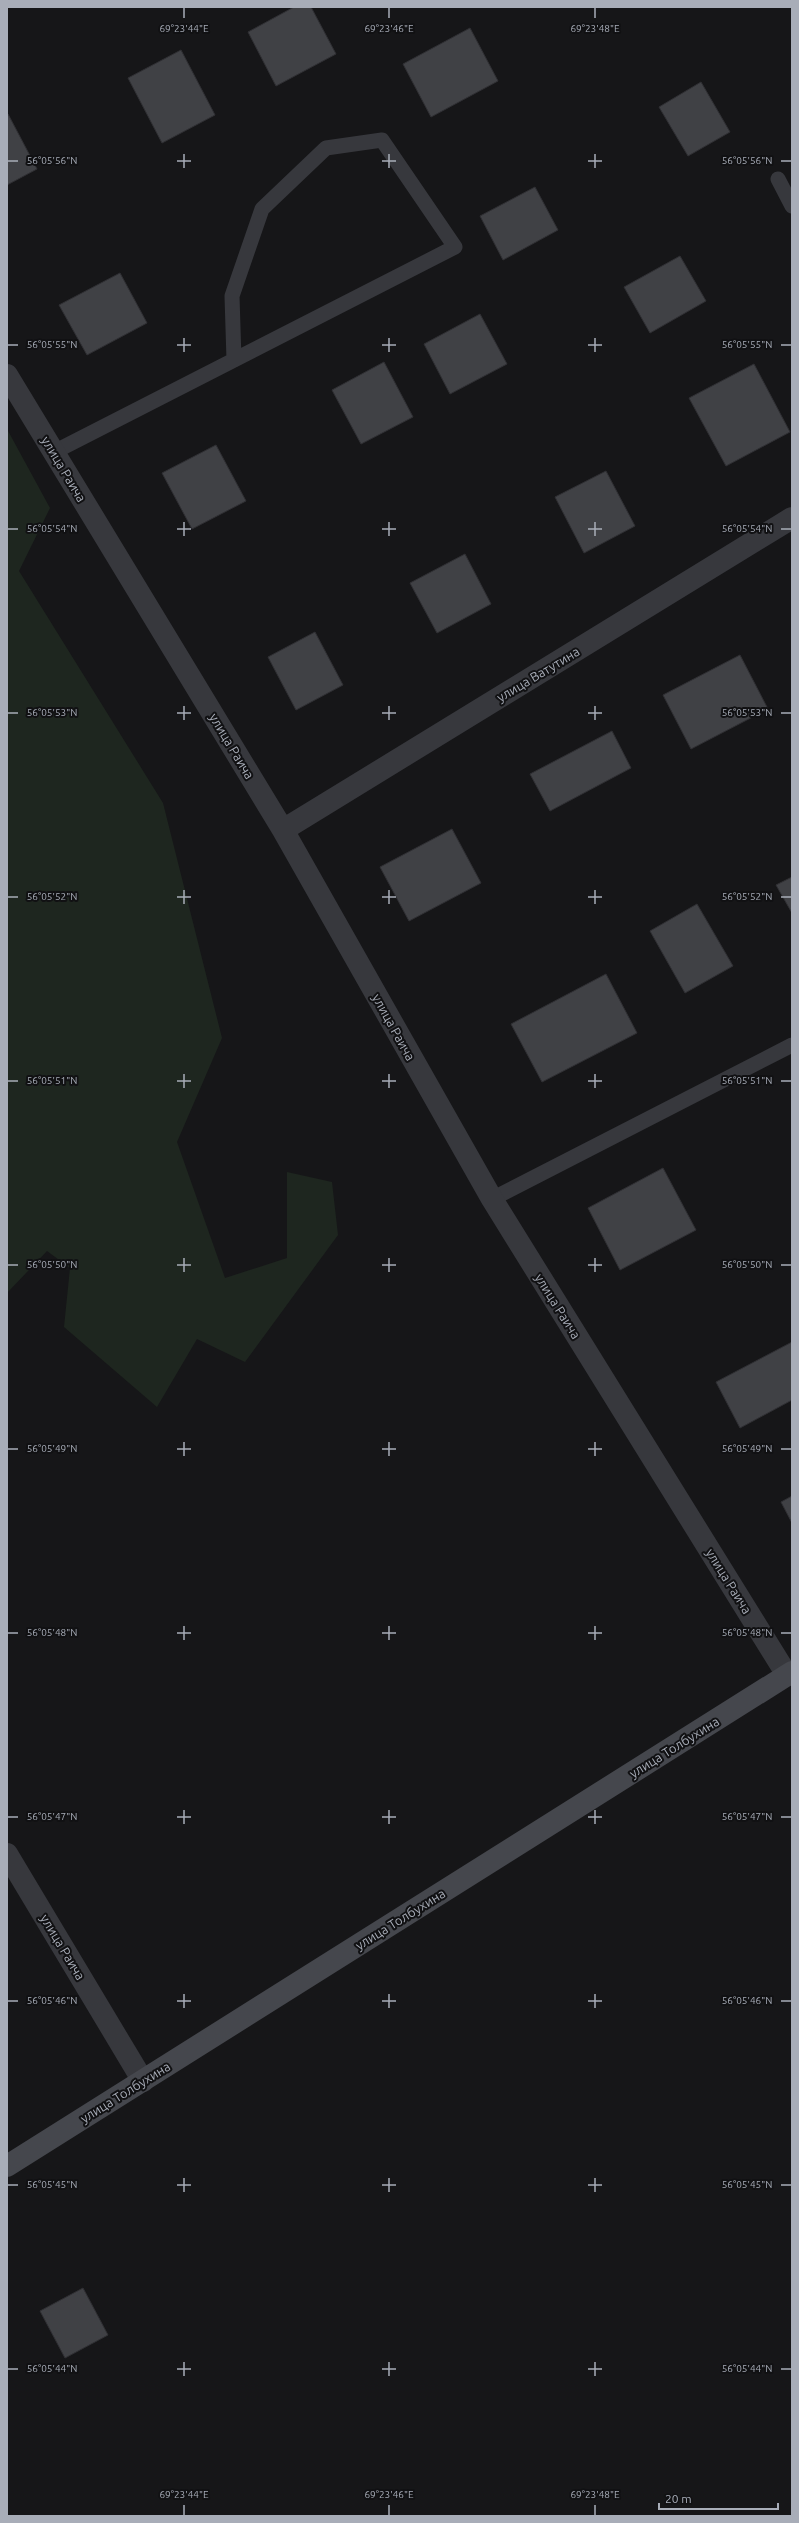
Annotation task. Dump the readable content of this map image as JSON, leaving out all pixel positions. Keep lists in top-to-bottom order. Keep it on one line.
{"streets":{"street":["улица Раича","улица Ватутина","улица Толбухина"]},"crossings":[["улица Раича","улица Ватутина"],["улица Раича","улица Толбухина"]],"scale_bar":"20 m","coordinates":["69°23'44\"E","69°23'46\"E","69°23'48\"E","56°05'56\"N","56°05'55\"N","56°05'54\"N","56°05'53\"N","56°05'52\"N","56°05'51\"N","56°05'50\"N","56°05'49\"N","56°05'48\"N","56°05'47\"N","56°05'46\"N","56°05'45\"N","56°05'44\"N"]}
